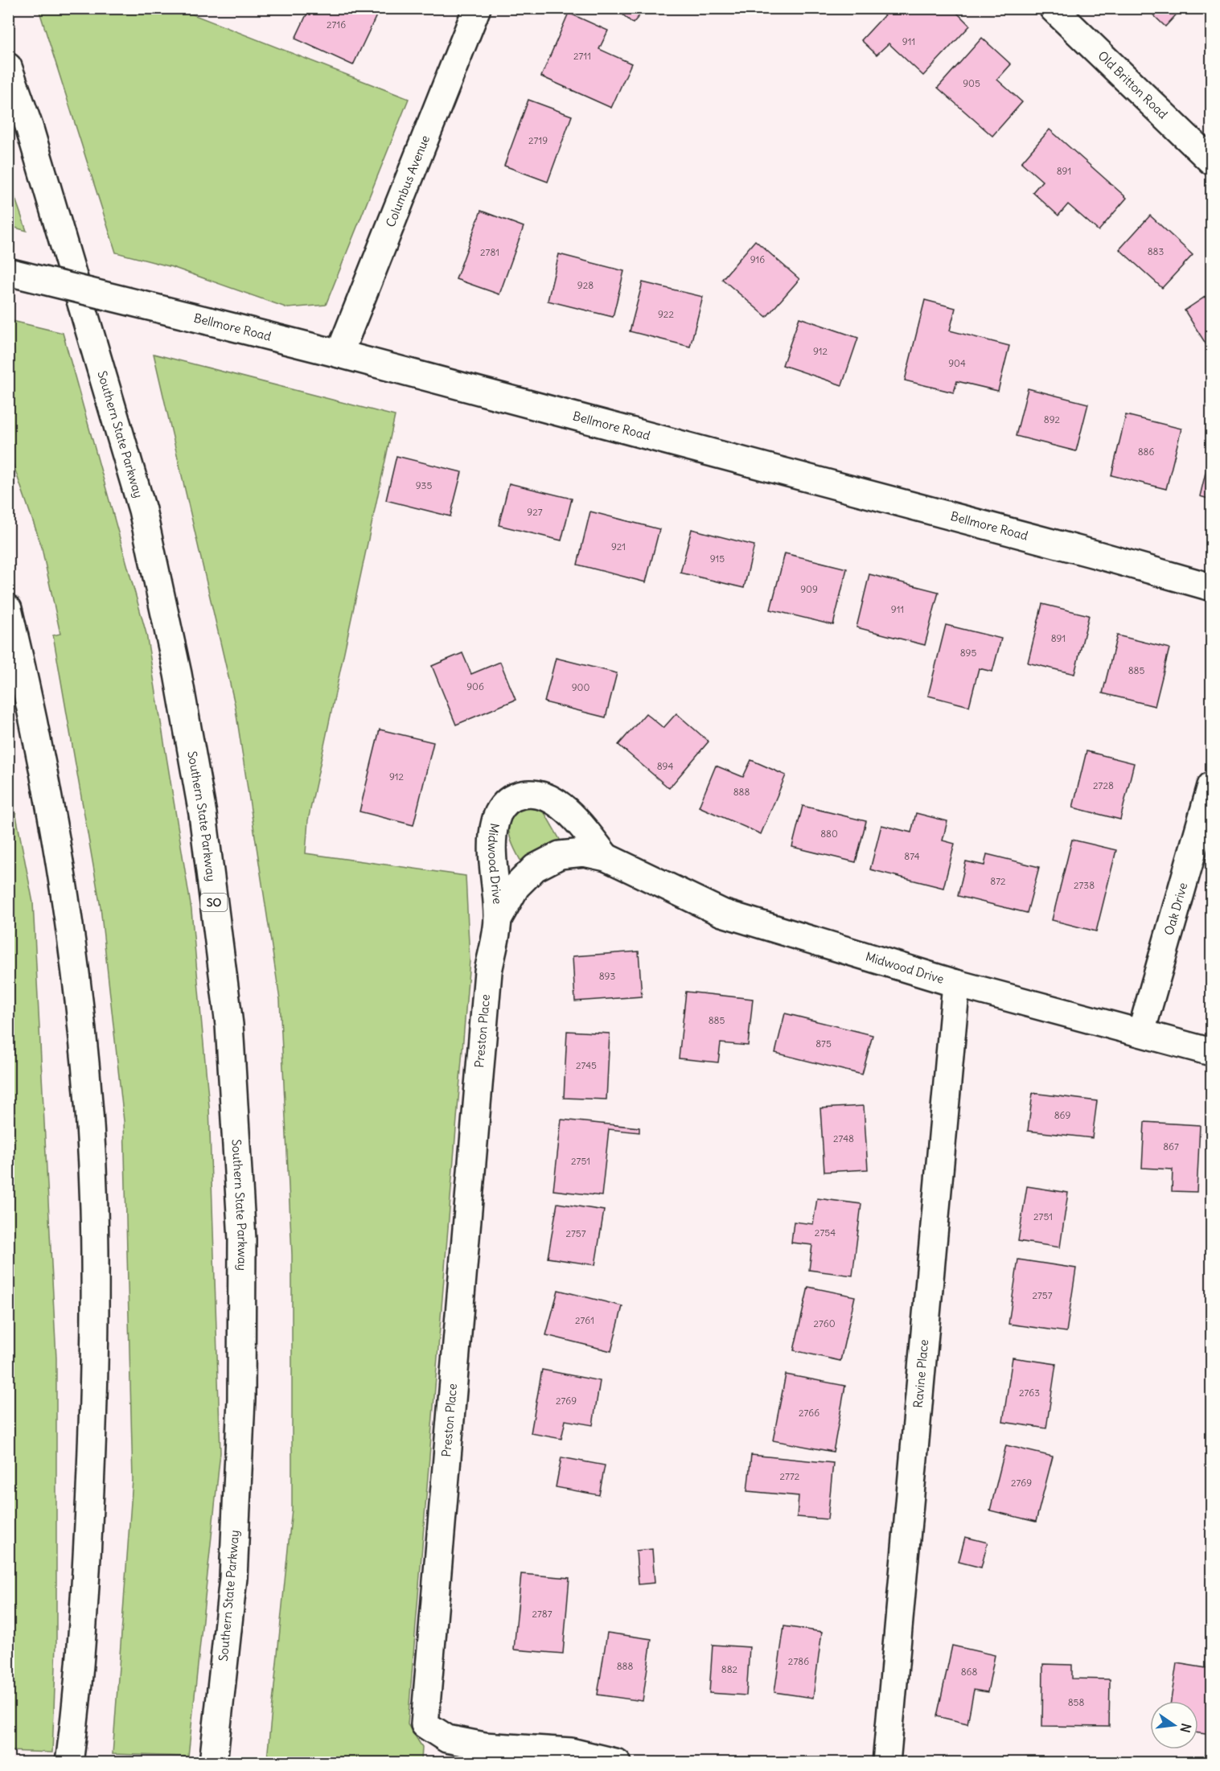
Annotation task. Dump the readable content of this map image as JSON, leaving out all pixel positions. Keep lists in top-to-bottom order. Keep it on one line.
{"streets":{"main road":["Old Britton Road","Columbus Avenue","Bellmore Road","Southern State Parkway","Midwood Drive","SO","Oak Drive","Preston Place","Ravine Place"]},"crossings":[["Columbus Avenue","Bellmore Road"],["Midwood Drive","Oak Drive"],["Midwood Drive","Preston Place"],["Midwood Drive","Ravine Place"]],"house_numbers":["2716","911","2711","905","2719","891","883","2781","916","928","922","912","904","892","886","935","927","921","915","909","911","891","895","885","906","900","894","912","2728","888","880","874","872","2738","893","885","875","2745","869","2748","867","2751","2751","2754","2757","2757","2761","2760","2763","2769","2766","2772","2769","2787","2786","888","882","868","858"],"north":"right"}
